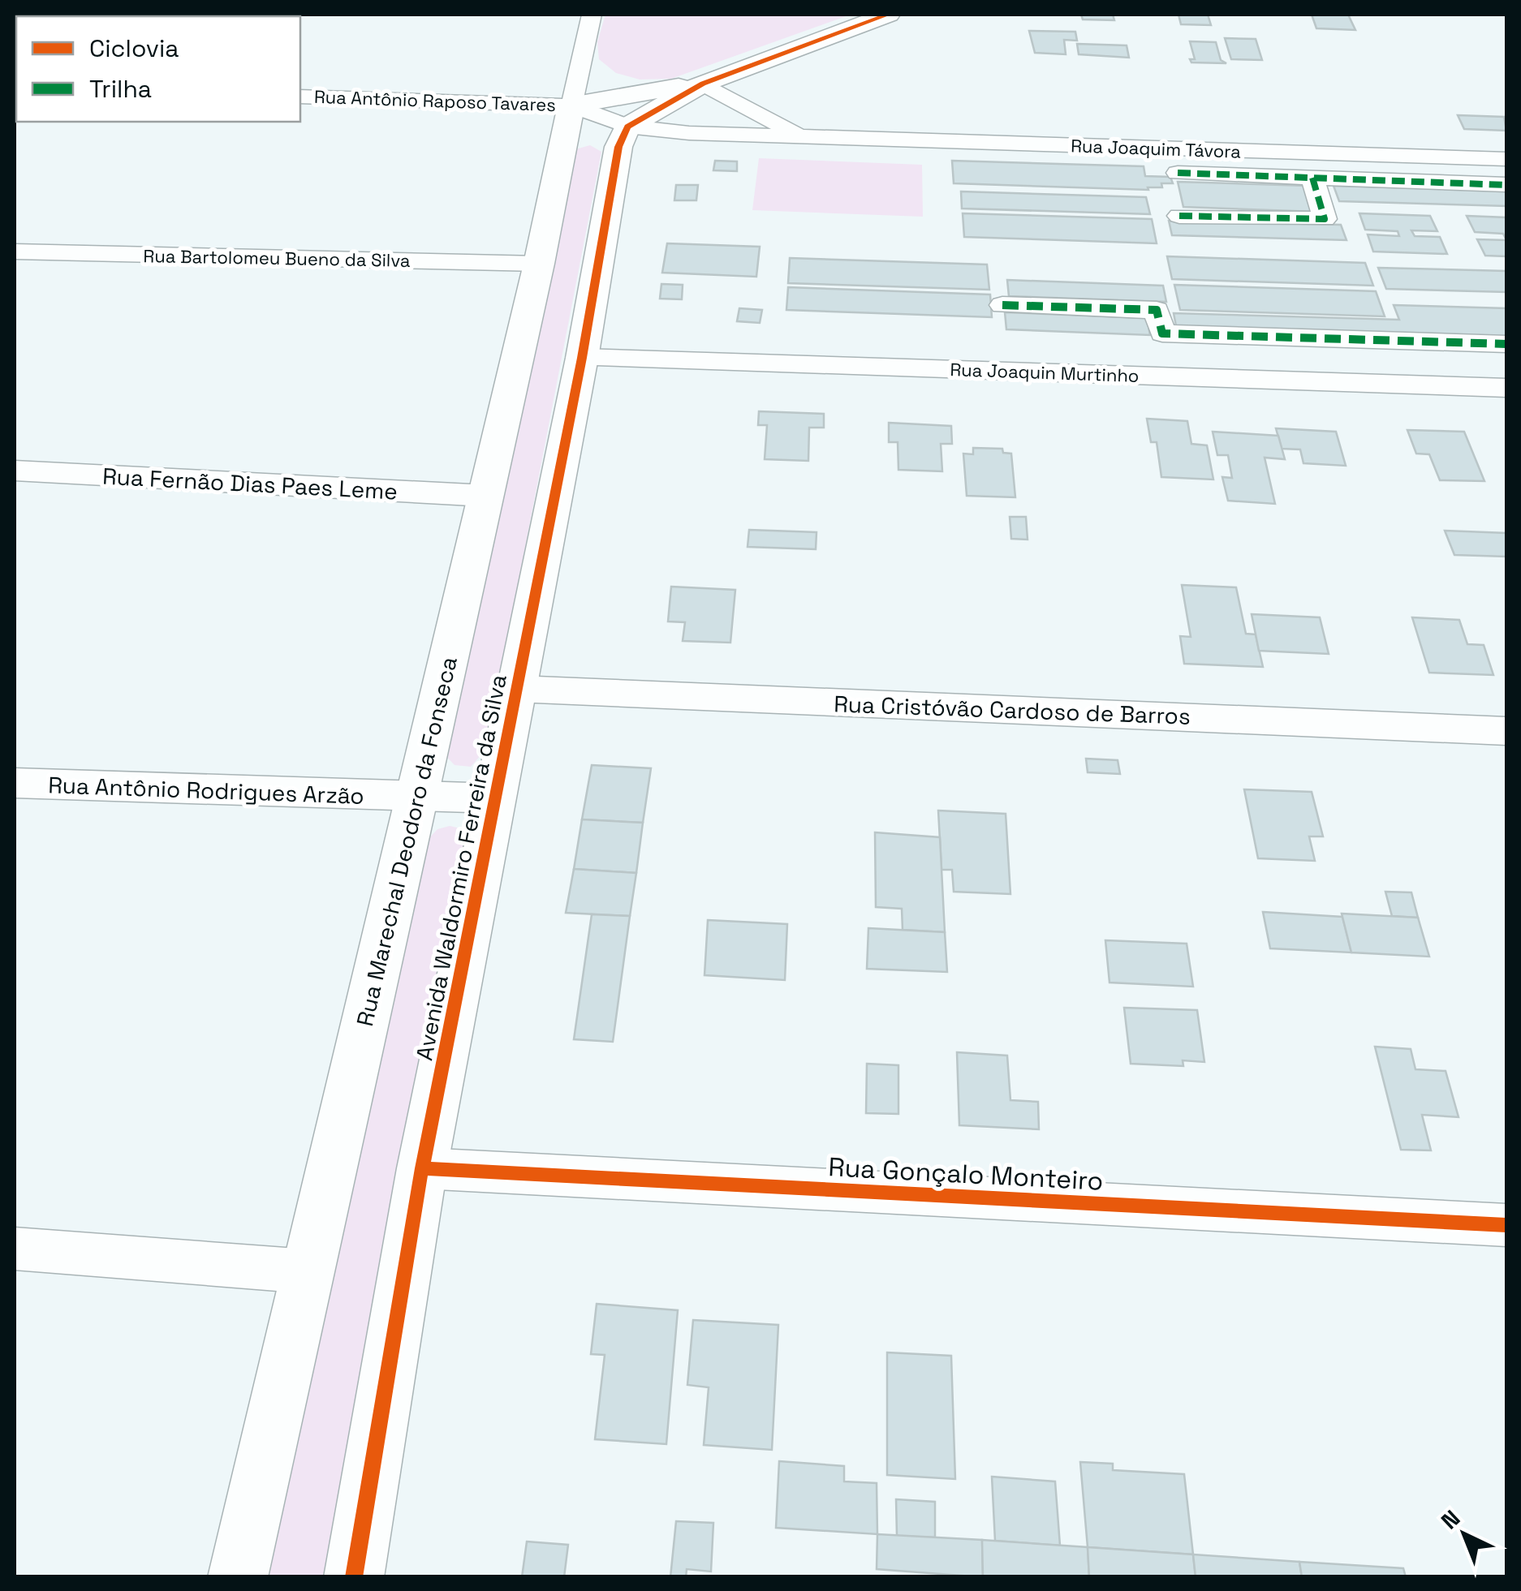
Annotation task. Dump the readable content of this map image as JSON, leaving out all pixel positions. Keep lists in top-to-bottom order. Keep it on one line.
{"streets":{"street":["Rua Antônio Raposo Tavares","Rua Joaquim Távora","Rua Bartolomeu Bueno da Silva","Rua Joaquin Murtinho","Rua Fernão Dias Paes Leme","Rua Cristóvão Cardoso de Barros","Rua Antônio Rodrigues Arzão","Rua Marechal Deodoro da Fonseca","Avenida Waldormiro Ferreira da Silva","Rua Gonçalo Monteiro"]},"crossings":[["Rua Antônio Raposo Tavares","Rua Joaquim Távora"],["Rua Antônio Raposo Tavares","Rua Marechal Deodoro da Fonseca"],["Rua Joaquim Távora","Rua Marechal Deodoro da Fonseca"],["Rua Joaquim Távora","Avenida Waldormiro Ferreira da Silva"],["Rua Bartolomeu Bueno da Silva","Rua Marechal Deodoro da Fonseca"],["Rua Joaquin Murtinho","Avenida Waldormiro Ferreira da Silva"],["Rua Fernão Dias Paes Leme","Rua Marechal Deodoro da Fonseca"],["Rua Cristóvão Cardoso de Barros","Avenida Waldormiro Ferreira da Silva"],["Rua Antônio Rodrigues Arzão","Rua Marechal Deodoro da Fonseca"],["Rua Antônio Rodrigues Arzão","Avenida Waldormiro Ferreira da Silva"],["Avenida Waldormiro Ferreira da Silva","Rua Gonçalo Monteiro"]],"legend":["Ciclovia","Trilha"],"north":"top left"}
